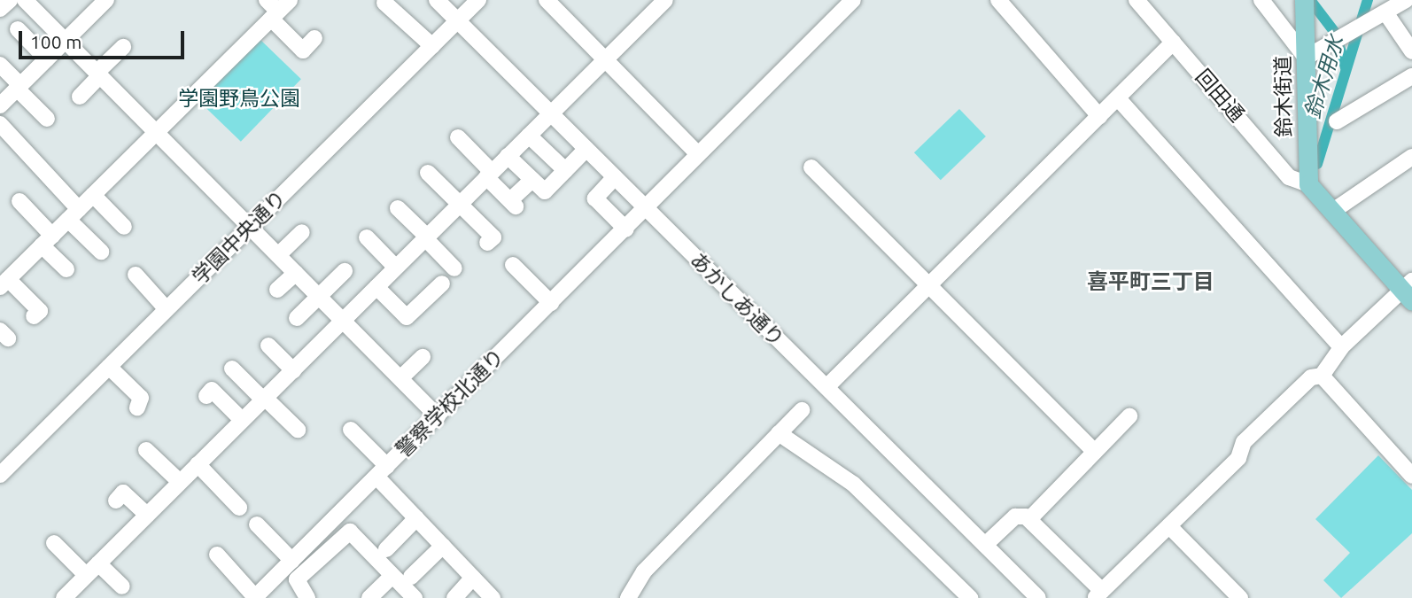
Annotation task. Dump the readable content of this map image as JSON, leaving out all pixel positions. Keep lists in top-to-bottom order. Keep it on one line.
{"streets":{"main road":["鈴木街道"],"street":["回田通","学園中央通り","あかしあ通り","警察学校北通り"]},"crossings":[["回田通","鈴木街道"],["学園中央通り","あかしあ通り"],["あかしあ通り","警察学校北通り"]],"districts":["喜平町三丁目"],"water":["鈴木用水"],"parks":["学園野鳥公園"],"scale_bar":"100 m"}
